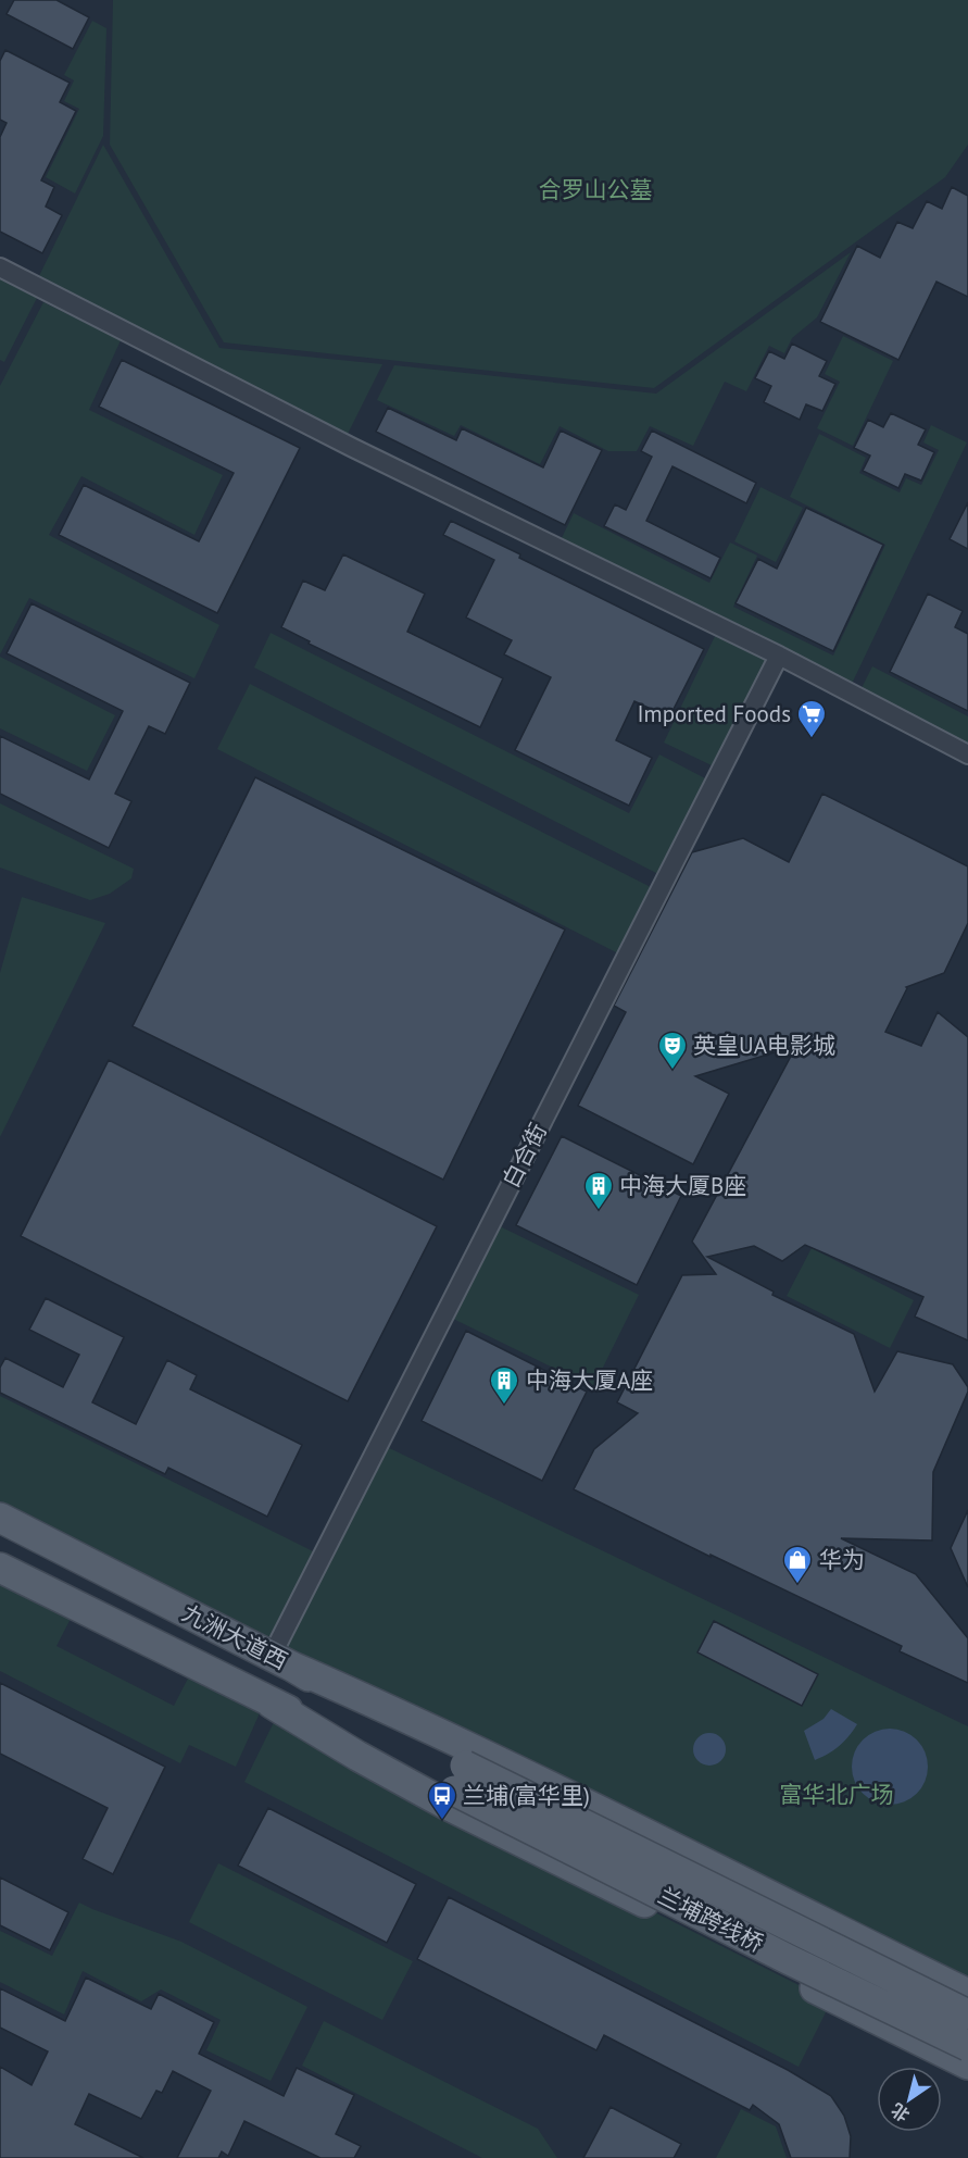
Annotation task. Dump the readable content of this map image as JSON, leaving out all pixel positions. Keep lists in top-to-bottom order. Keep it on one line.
{"streets":{"main road":["九洲大道西","兰埔跨线桥"],"street":["白合街"]},"crossings":[["白合街","九洲大道西"],["九洲大道西","兰埔跨线桥"]],"parks":["合罗山公墓","富华北广场"],"places":{"supermarket":["Imported Foods"],"theatre":["英皇UA电影城"],"building":["中海大厦B座","中海大厦A座"],"shop":["华为"],"bus stop":["兰埔(富华里)"]},"north":"bottom left"}
